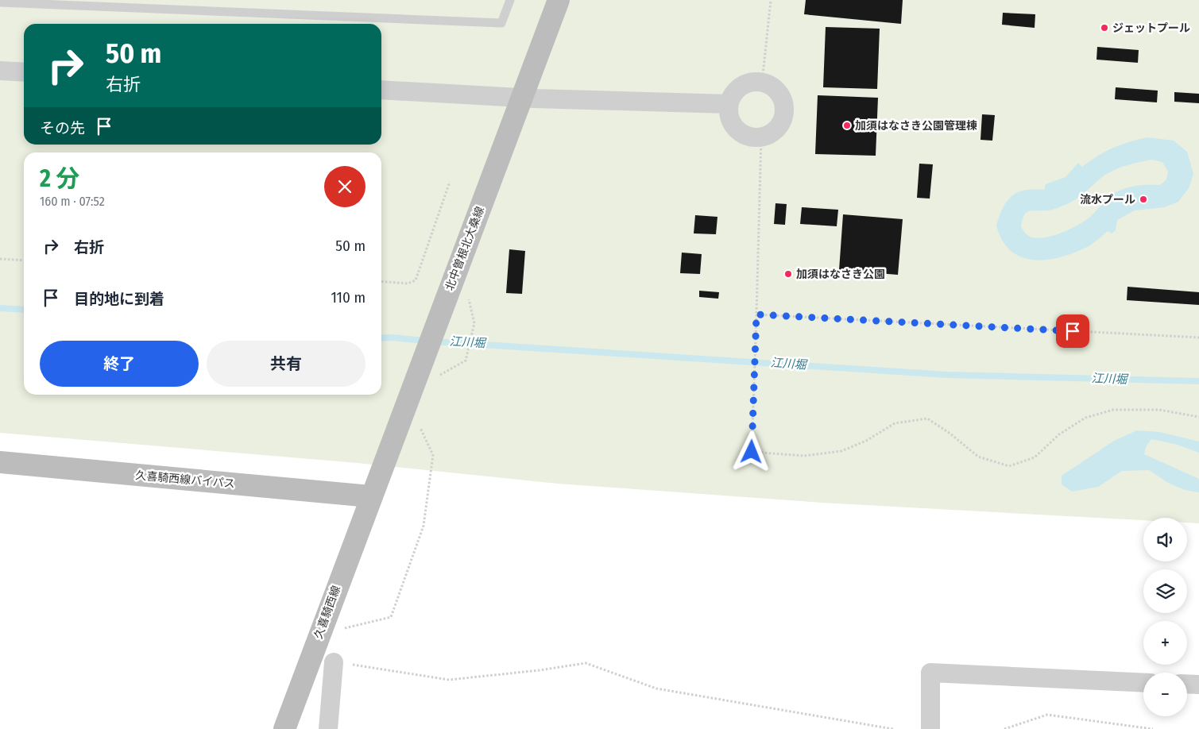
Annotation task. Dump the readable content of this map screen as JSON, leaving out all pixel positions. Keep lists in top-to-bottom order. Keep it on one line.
{"streets":{"main road":["北中曽根北大桑線","久喜騎西線バイパス","久喜騎西線"]},"crossings":[["北中曽根北大桑線","久喜騎西線バイパス"],["北中曽根北大桑線","久喜騎西線"],["久喜騎西線バイパス","久喜騎西線"]],"water":["江川堀"],"places":["ジェットプール","加須はなさき公園管理棟","流水プール","加須はなさき公園"],"page":{"turn":["50 m","右折"],"then":"その先","heading":["2 分","160 m · 07:52"],"list":[{"name":"右折","value":"50 m"},{"name":"目的地に到着","value":"110 m"}],"buttons":["終了","共有"],"map_buttons":["+","−"]}}
